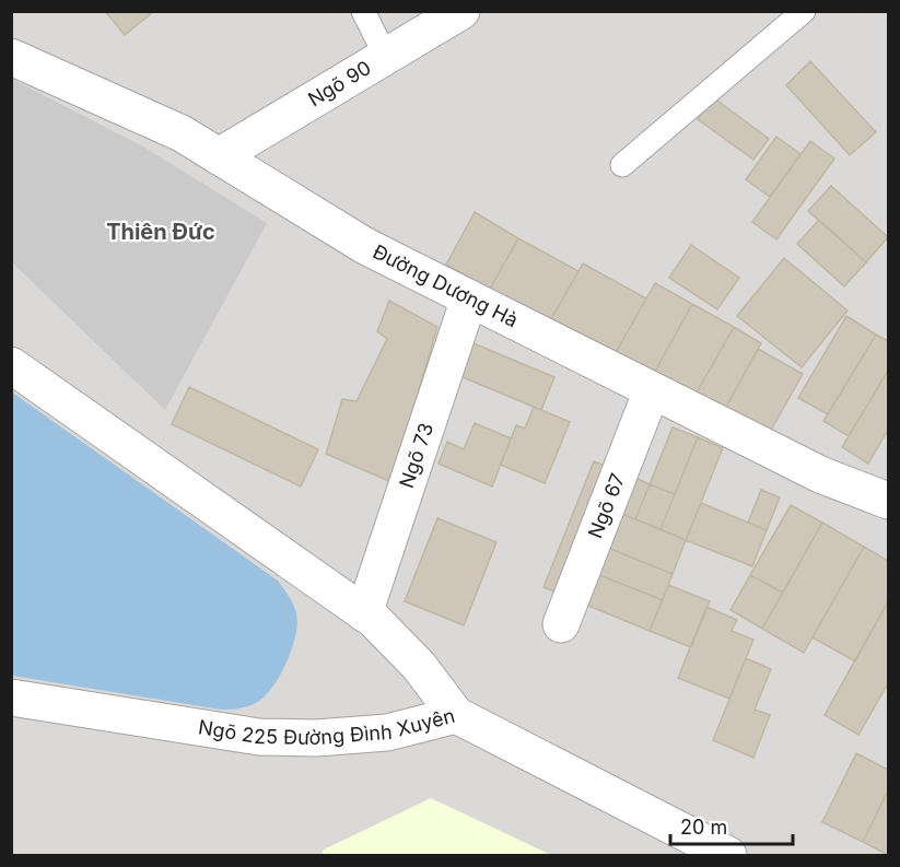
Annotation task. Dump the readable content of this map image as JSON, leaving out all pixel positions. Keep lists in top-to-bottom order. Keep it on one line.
{"streets":{"street":["Ngõ 90","Đường Dương Hà","Ngõ 73","Ngõ 67","Ngõ 225 Đường Đình Xuyên"]},"crossings":[["Ngõ 90","Đường Dương Hà"],["Đường Dương Hà","Ngõ 73"],["Đường Dương Hà","Ngõ 67"]],"districts":["Thiên Đức"],"scale_bar":"20 m"}
